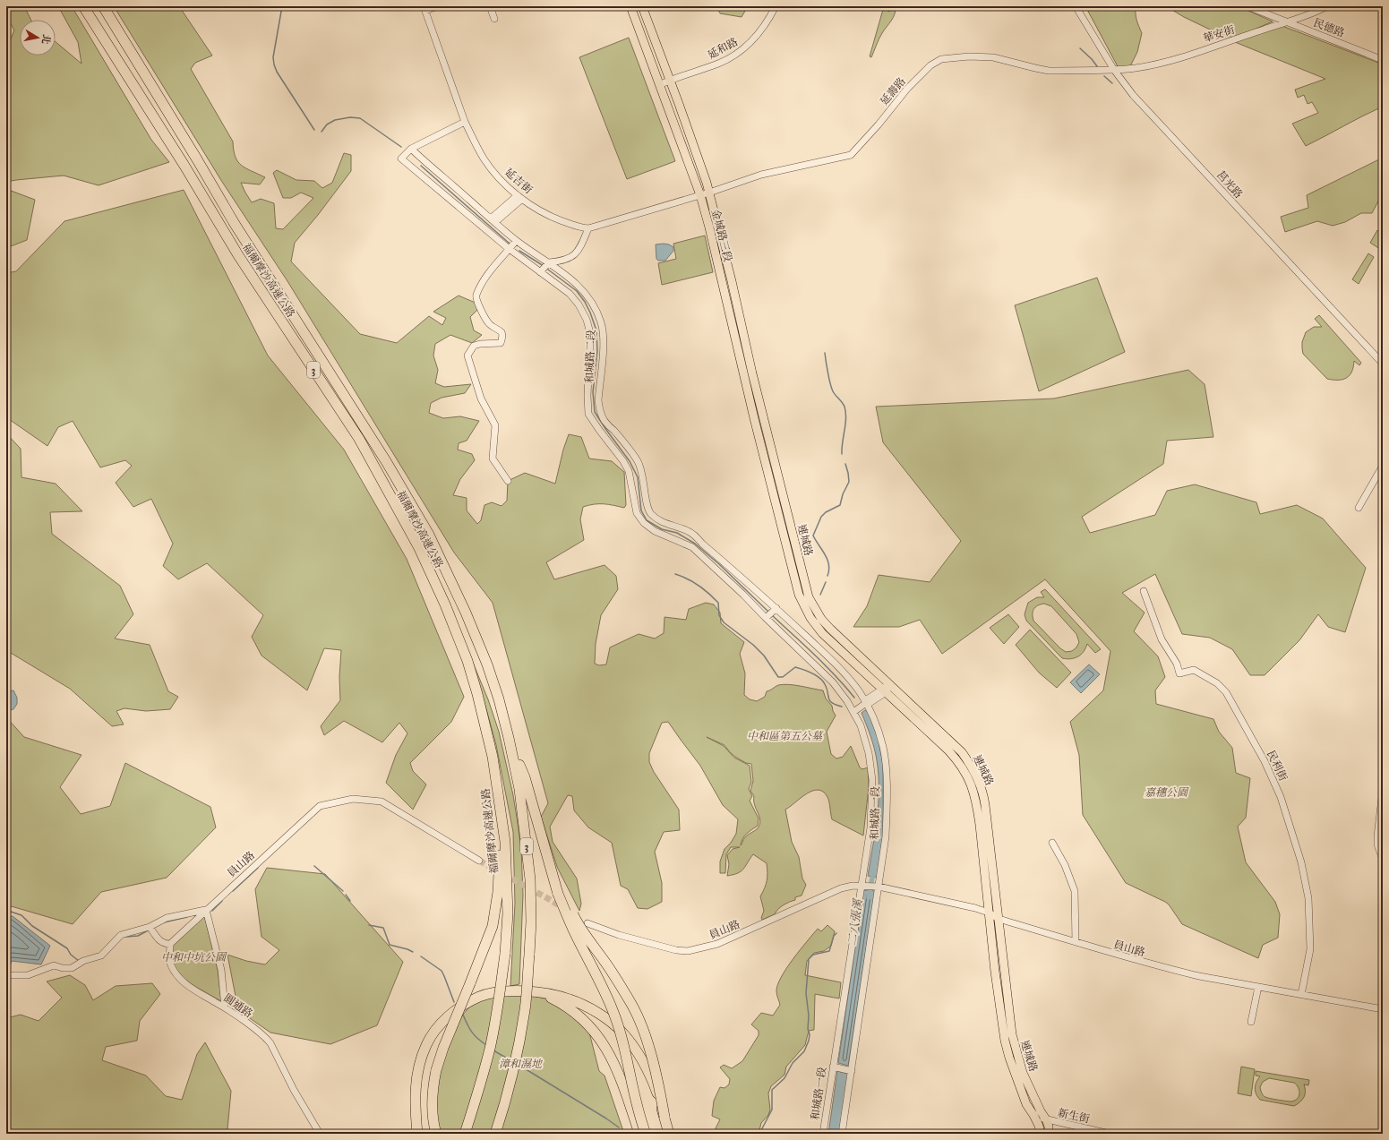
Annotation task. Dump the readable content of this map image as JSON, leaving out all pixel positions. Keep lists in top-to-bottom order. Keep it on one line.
{"streets":{"highway":["福爾摩沙高速公路","3"],"main road":["金城路三段","連城路"],"street":["民德路","華安街","延和路","延壽路","延吉街","莒光路","和城路二段","民利街","和城路一段","員山路","圓通路","新生街"]},"crossings":[["民德路","華安街"],["華安街","延壽路"],["華安街","莒光路"],["延和路","金城路三段"],["延壽路","延吉街"],["延壽路","莒光路"],["延壽路","金城路三段"],["延吉街","金城路三段"],["金城路三段","連城路"],["和城路二段","和城路一段"],["連城路","員山路"],["連城路","新生街"],["民利街","員山路"],["和城路一段","員山路"]],"water":["二八張溪"],"parks":["中和區第五公墓","嘉穗公園","中和中坑公園","漳和濕地"],"north":"right"}
